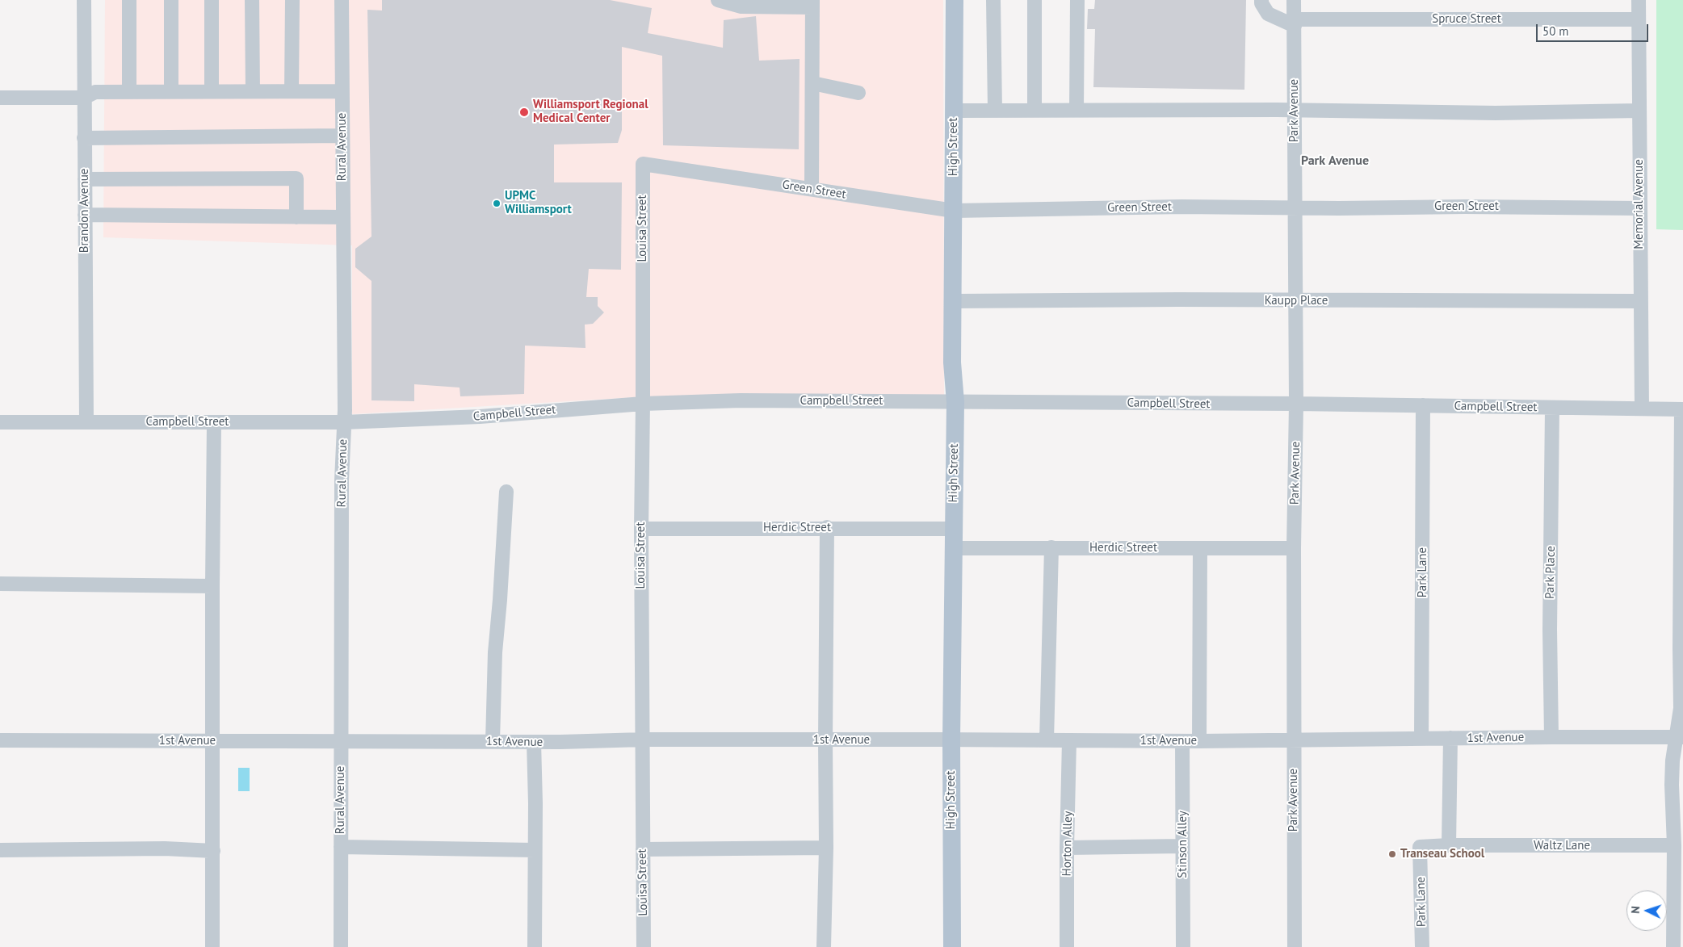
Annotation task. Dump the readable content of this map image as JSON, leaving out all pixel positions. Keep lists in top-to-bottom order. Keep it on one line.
{"streets":{"main road":["High Street"],"street":["Spruce Street","Park Avenue","Rural Avenue","Green Street","Memorial Avenue","Brandon Avenue","Louisa Street","Kaupp Place","Campbell Street","Herdic Street","Park Lane","Park Place","1st Avenue","Horton Alley","Stinson Alley","Waltz Lane"]},"crossings":[["Spruce Street","Park Avenue"],["Spruce Street","Memorial Avenue"],["Park Avenue","Green Street"],["Park Avenue","Kaupp Place"],["Park Avenue","Campbell Street"],["Park Avenue","Herdic Street"],["Park Avenue","1st Avenue"],["Rural Avenue","Campbell Street"],["Rural Avenue","1st Avenue"],["High Street","Green Street"],["High Street","Kaupp Place"],["High Street","Campbell Street"],["High Street","Herdic Street"],["High Street","1st Avenue"],["Green Street","Memorial Avenue"],["Green Street","Louisa Street"],["Memorial Avenue","Kaupp Place"],["Memorial Avenue","Campbell Street"],["Brandon Avenue","Campbell Street"],["Louisa Street","Campbell Street"],["Louisa Street","Herdic Street"],["Louisa Street","1st Avenue"],["Campbell Street","Park Lane"],["Campbell Street","Park Place"],["Park Lane","1st Avenue"],["Park Lane","Waltz Lane"],["Park Place","1st Avenue"],["1st Avenue","Horton Alley"],["1st Avenue","Stinson Alley"]],"districts":["Park Avenue"],"places":["Williamsport Regional Medical Center","UPMC Williamsport","Transeau School"],"scale_bar":"50 m","north":"left"}
